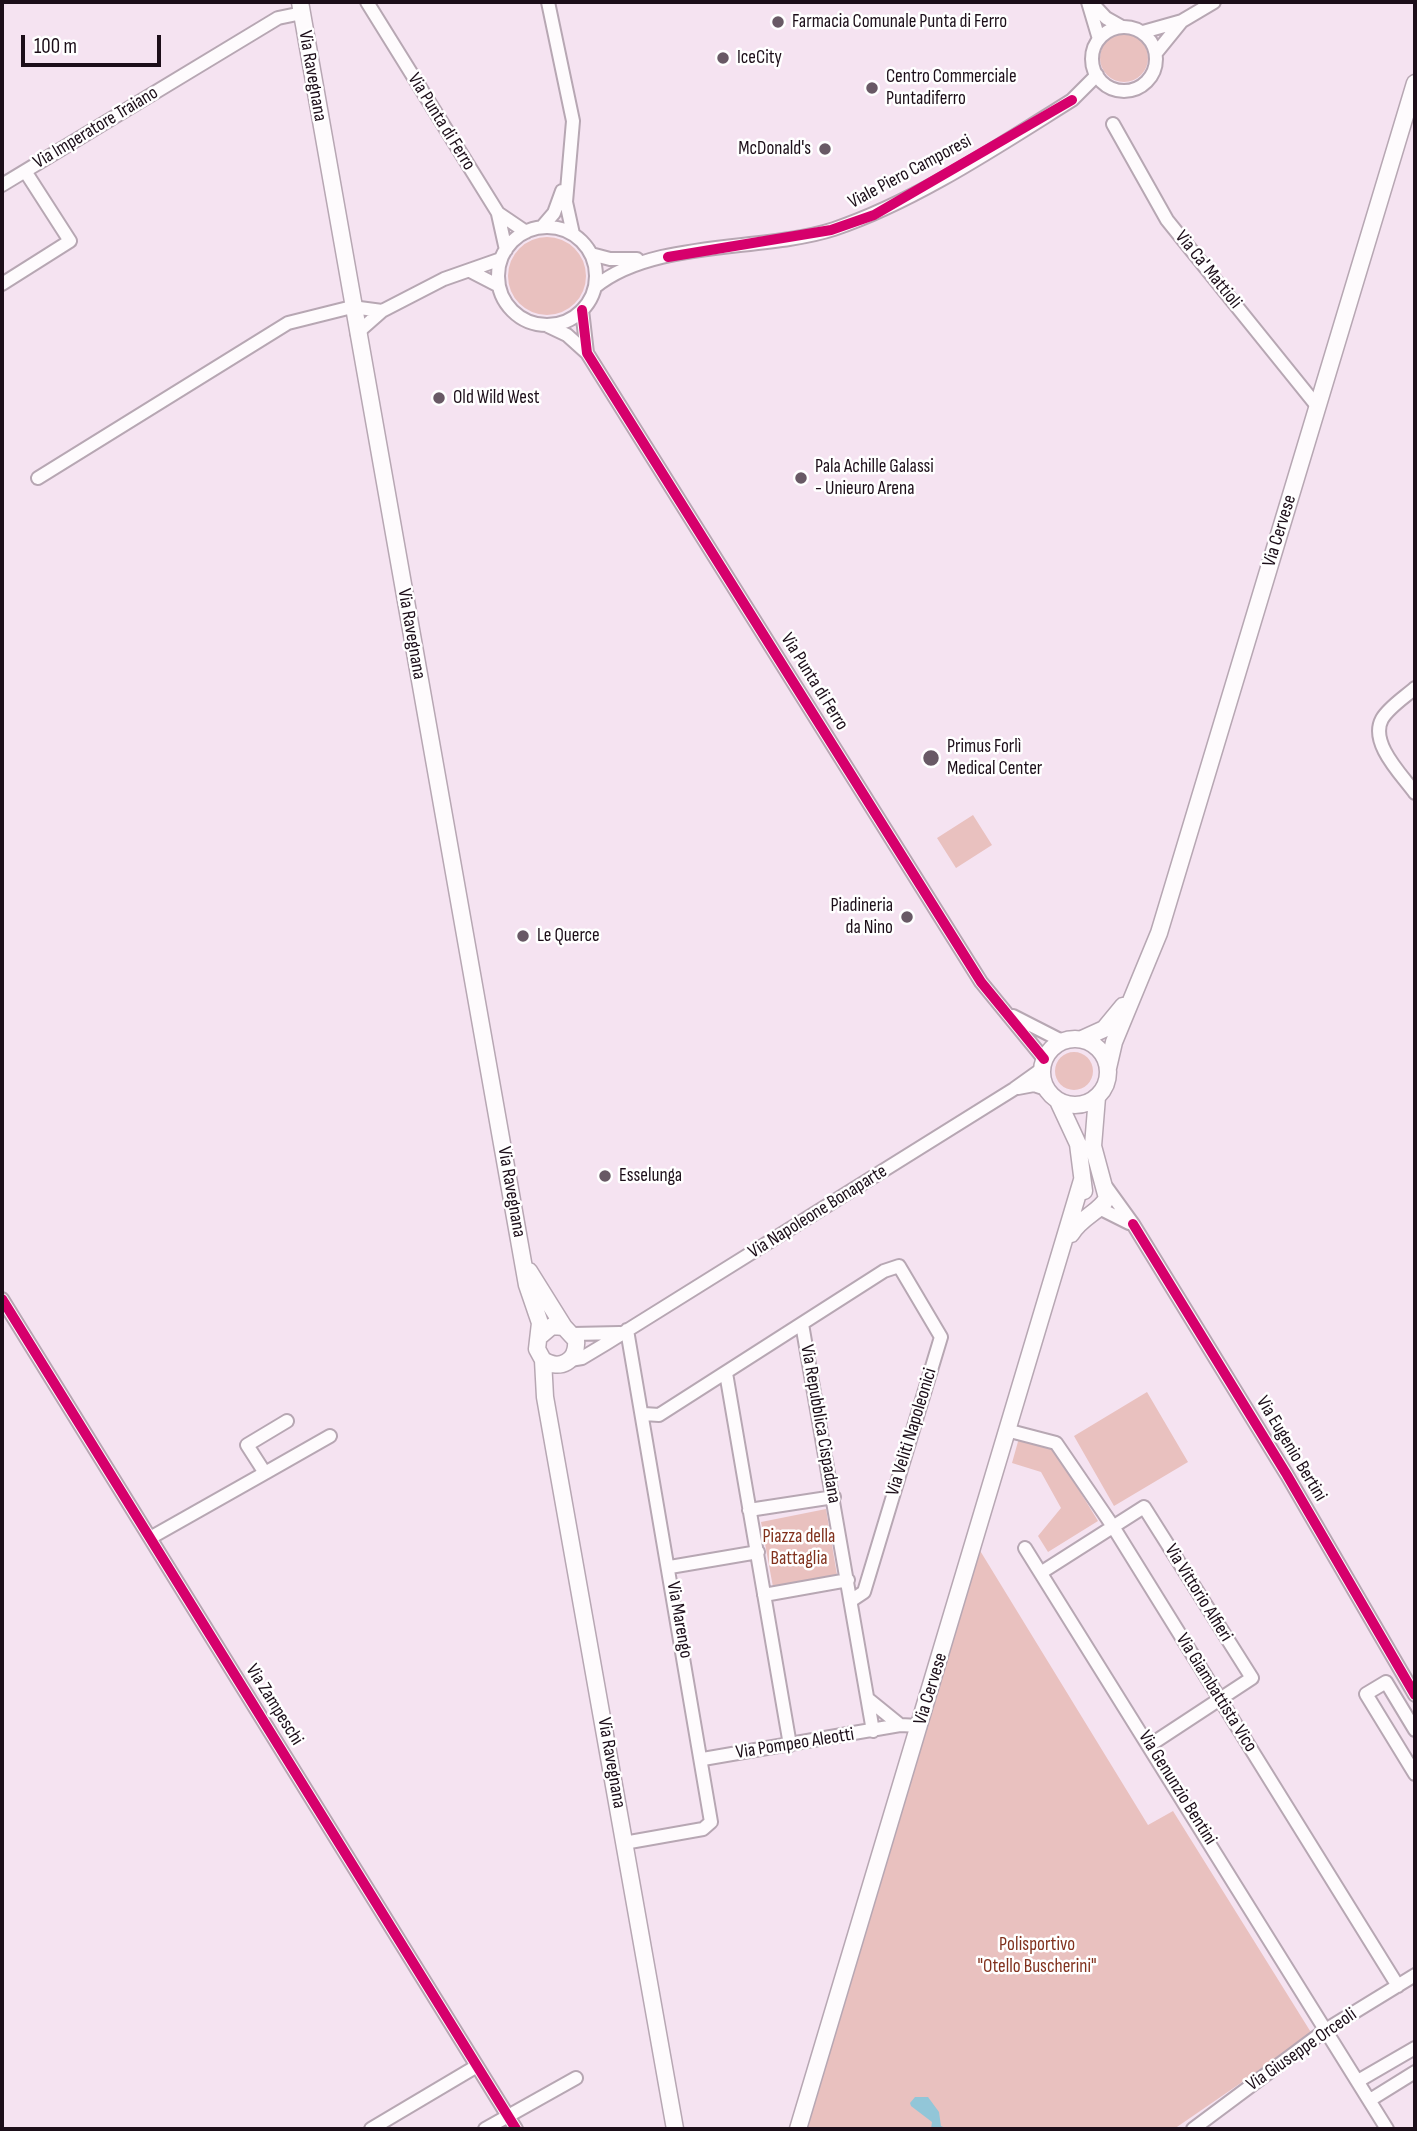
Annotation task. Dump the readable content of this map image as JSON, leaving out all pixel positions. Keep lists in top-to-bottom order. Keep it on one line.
{"streets":{"main road":["Via Ravegnana","Via Cervese"],"street":["Via Punta di Ferro","Via Imperatore Traiano","Viale Piero Camporesi","Via Ca' Mattioli","Via Napoleone Bonaparte","Via Repubblica Cispadana","Via Veliti Napoleonici","Via Eugenio Bertini","Via Vittorio Alfieri","Via Marengo","Via Giambattista Vico","Via Zampeschi","Via Pompeo Aleotti","Via Genunzio Bentini","Via Giuseppe Orceoli"]},"crossings":[["Via Ravegnana","Via Imperatore Traiano"],["Via Ravegnana","Via Napoleone Bonaparte"],["Via Ravegnana","Via Marengo"],["Via Punta di Ferro","Viale Piero Camporesi"],["Via Punta di Ferro","Via Cervese"],["Via Punta di Ferro","Via Napoleone Bonaparte"],["Via Ca' Mattioli","Via Cervese"],["Via Cervese","Via Napoleone Bonaparte"],["Via Cervese","Via Eugenio Bertini"],["Via Cervese","Via Giambattista Vico"],["Via Napoleone Bonaparte","Via Marengo"],["Via Repubblica Cispadana","Via Veliti Napoleonici"],["Via Repubblica Cispadana","Via Pompeo Aleotti"],["Via Vittorio Alfieri","Via Giambattista Vico"],["Via Marengo","Via Pompeo Aleotti"],["Via Giambattista Vico","Via Giuseppe Orceoli"],["Via Genunzio Bentini","Via Giuseppe Orceoli"]],"parks":["Piazza della Battaglia","Polisportivo \"Otello Buscherini\""],"places":["Farmacia Comunale Punta di Ferro","IceCity","Centro Commerciale Puntadiferro","McDonald's","Old Wild West","Pala Achille Galassi - Unieuro Arena","Primus Forlì Medical Center","Piadineria da Nino","Le Querce","Esselunga"],"scale_bar":"100 m"}
